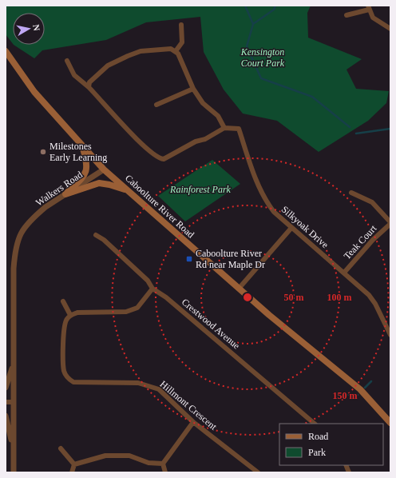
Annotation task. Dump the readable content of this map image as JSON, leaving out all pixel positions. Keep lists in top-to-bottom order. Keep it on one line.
{"streets":{"main road":["Caboolture River Road"],"street":["Walkers Road","Silkyoak Drive","Teak Court","Crestwood Avenue","Hillmont Crescent"]},"crossings":[["Walkers Road","Caboolture River Road"],["Silkyoak Drive","Teak Court"]],"parks":["Kensington Court Park","Rainforest Park"],"places":{"other":["Milestones Early Learning"],"transit":["Caboolture River Rd near Maple Dr"]},"legend":["Road","Park"],"north":"right","rings":["50 m","100 m","150 m"]}
